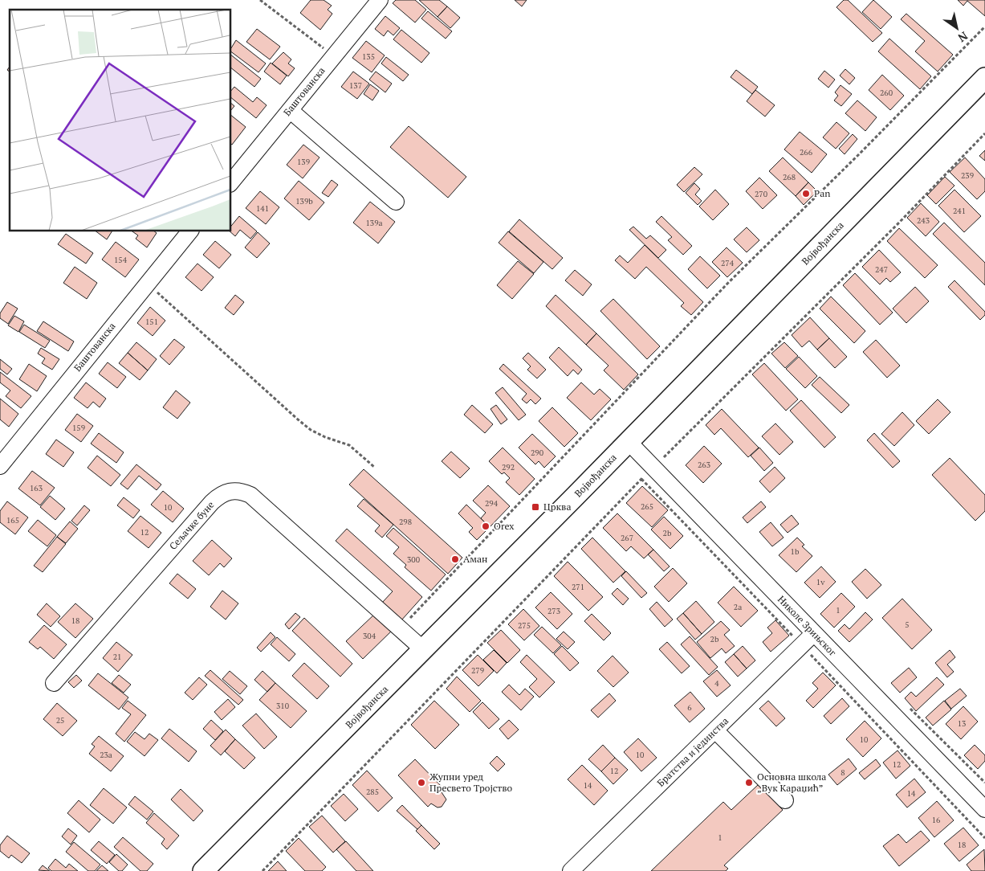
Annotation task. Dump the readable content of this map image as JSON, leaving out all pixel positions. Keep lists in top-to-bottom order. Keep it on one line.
{"streets":{"main road":["Војвођанска"],"street":["Баштованска","Сељачке буне","Николе Зрињског","Братства и јединства"]},"crossings":[["Војвођанска","Сељачке буне"],["Војвођанска","Николе Зрињског"],["Николе Зрињског","Братства и јединства"]],"places":{"other":["Pan","Orex","Аман","Жупни уред Пресвето Тројство","Основна школа „Вук Караџић”"],"transit":["Црква"]},"house_numbers":["135","137","260","266","139","239","268","270","139b","141","241","243","139a","154","274","247","151","159","290","263","292","163","294","265","10","165","298","12","2b","267","1b","300","1v","271","2a","1","273","18","5","275","304","2b","21","279","4","310","6","25","13","10","23a","10","12","12","8","14","285","14","16","1","18"],"north":"bottom right"}
